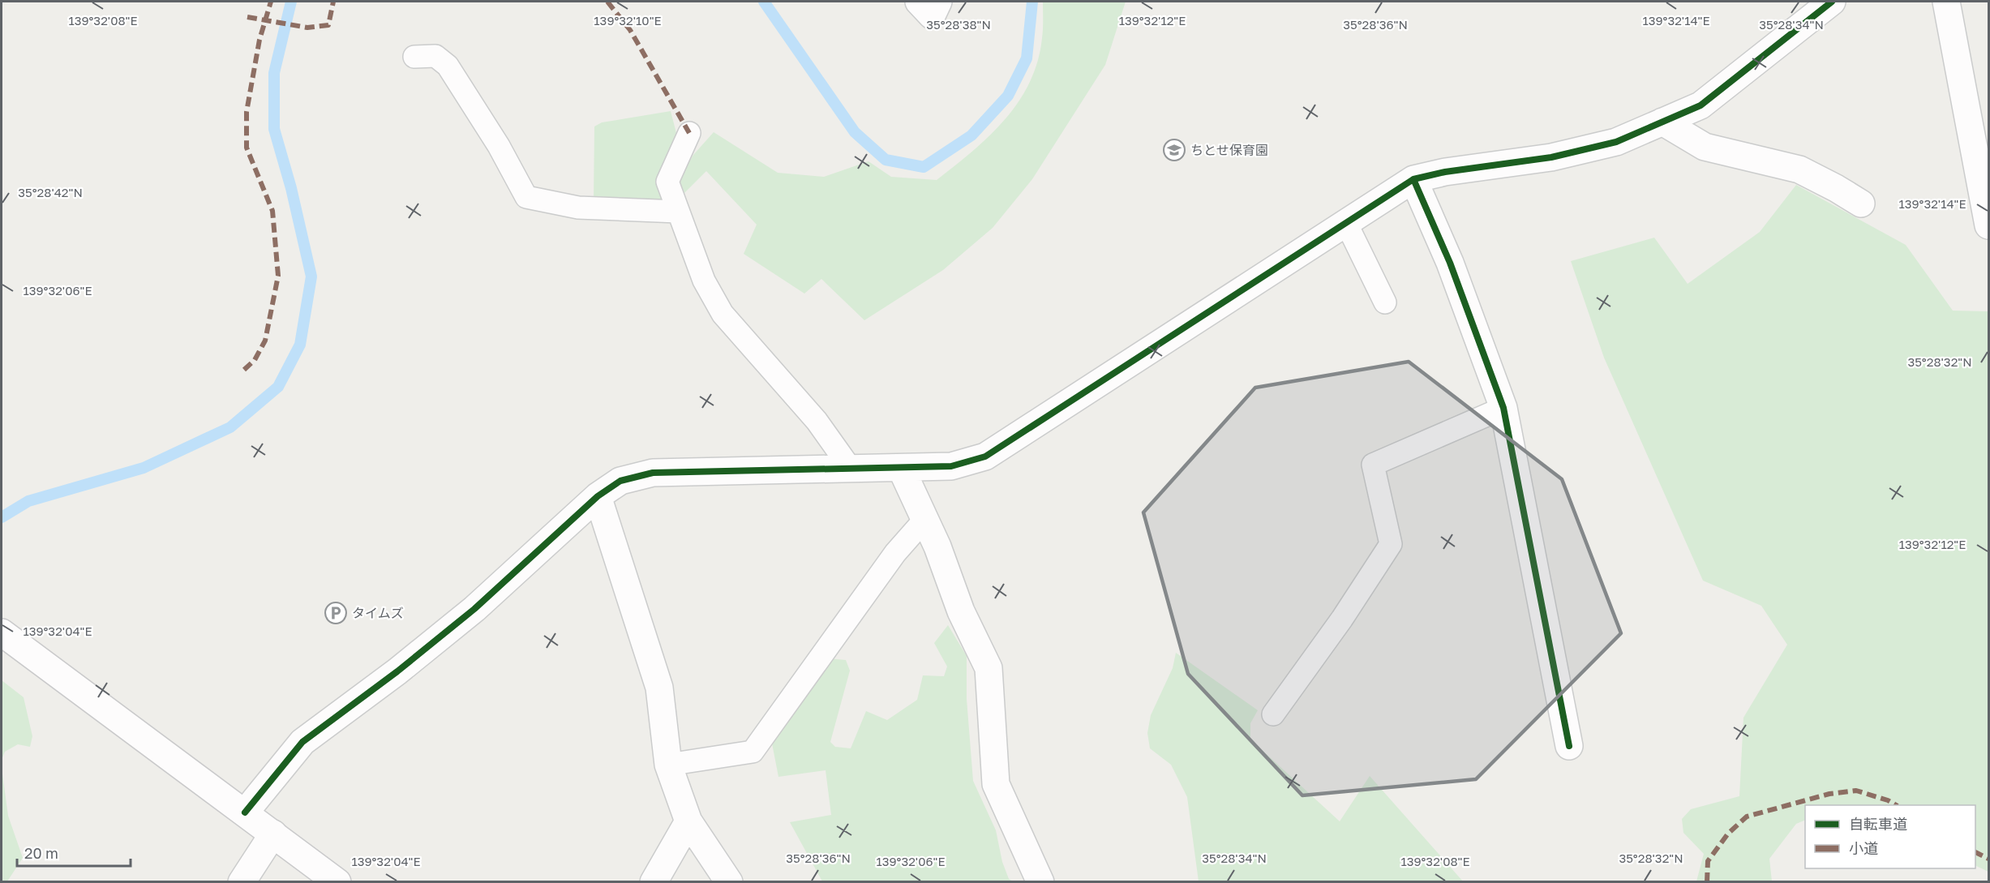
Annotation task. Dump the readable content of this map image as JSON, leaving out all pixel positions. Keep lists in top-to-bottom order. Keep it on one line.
{"places":{"school or university":["ちとせ保育園"],"parking":["タイムズ"]},"legend":["自転車道","小道"],"scale_bar":"20 m","coordinates":["139°32'08\"E","139°32'10\"E","139°32'12\"E","139°32'14\"E","35°28'38\"N","35°28'36\"N","35°28'34\"N","35°28'42\"N","139°32'06\"E","35°28'32\"N","139°32'04\"E"]}
